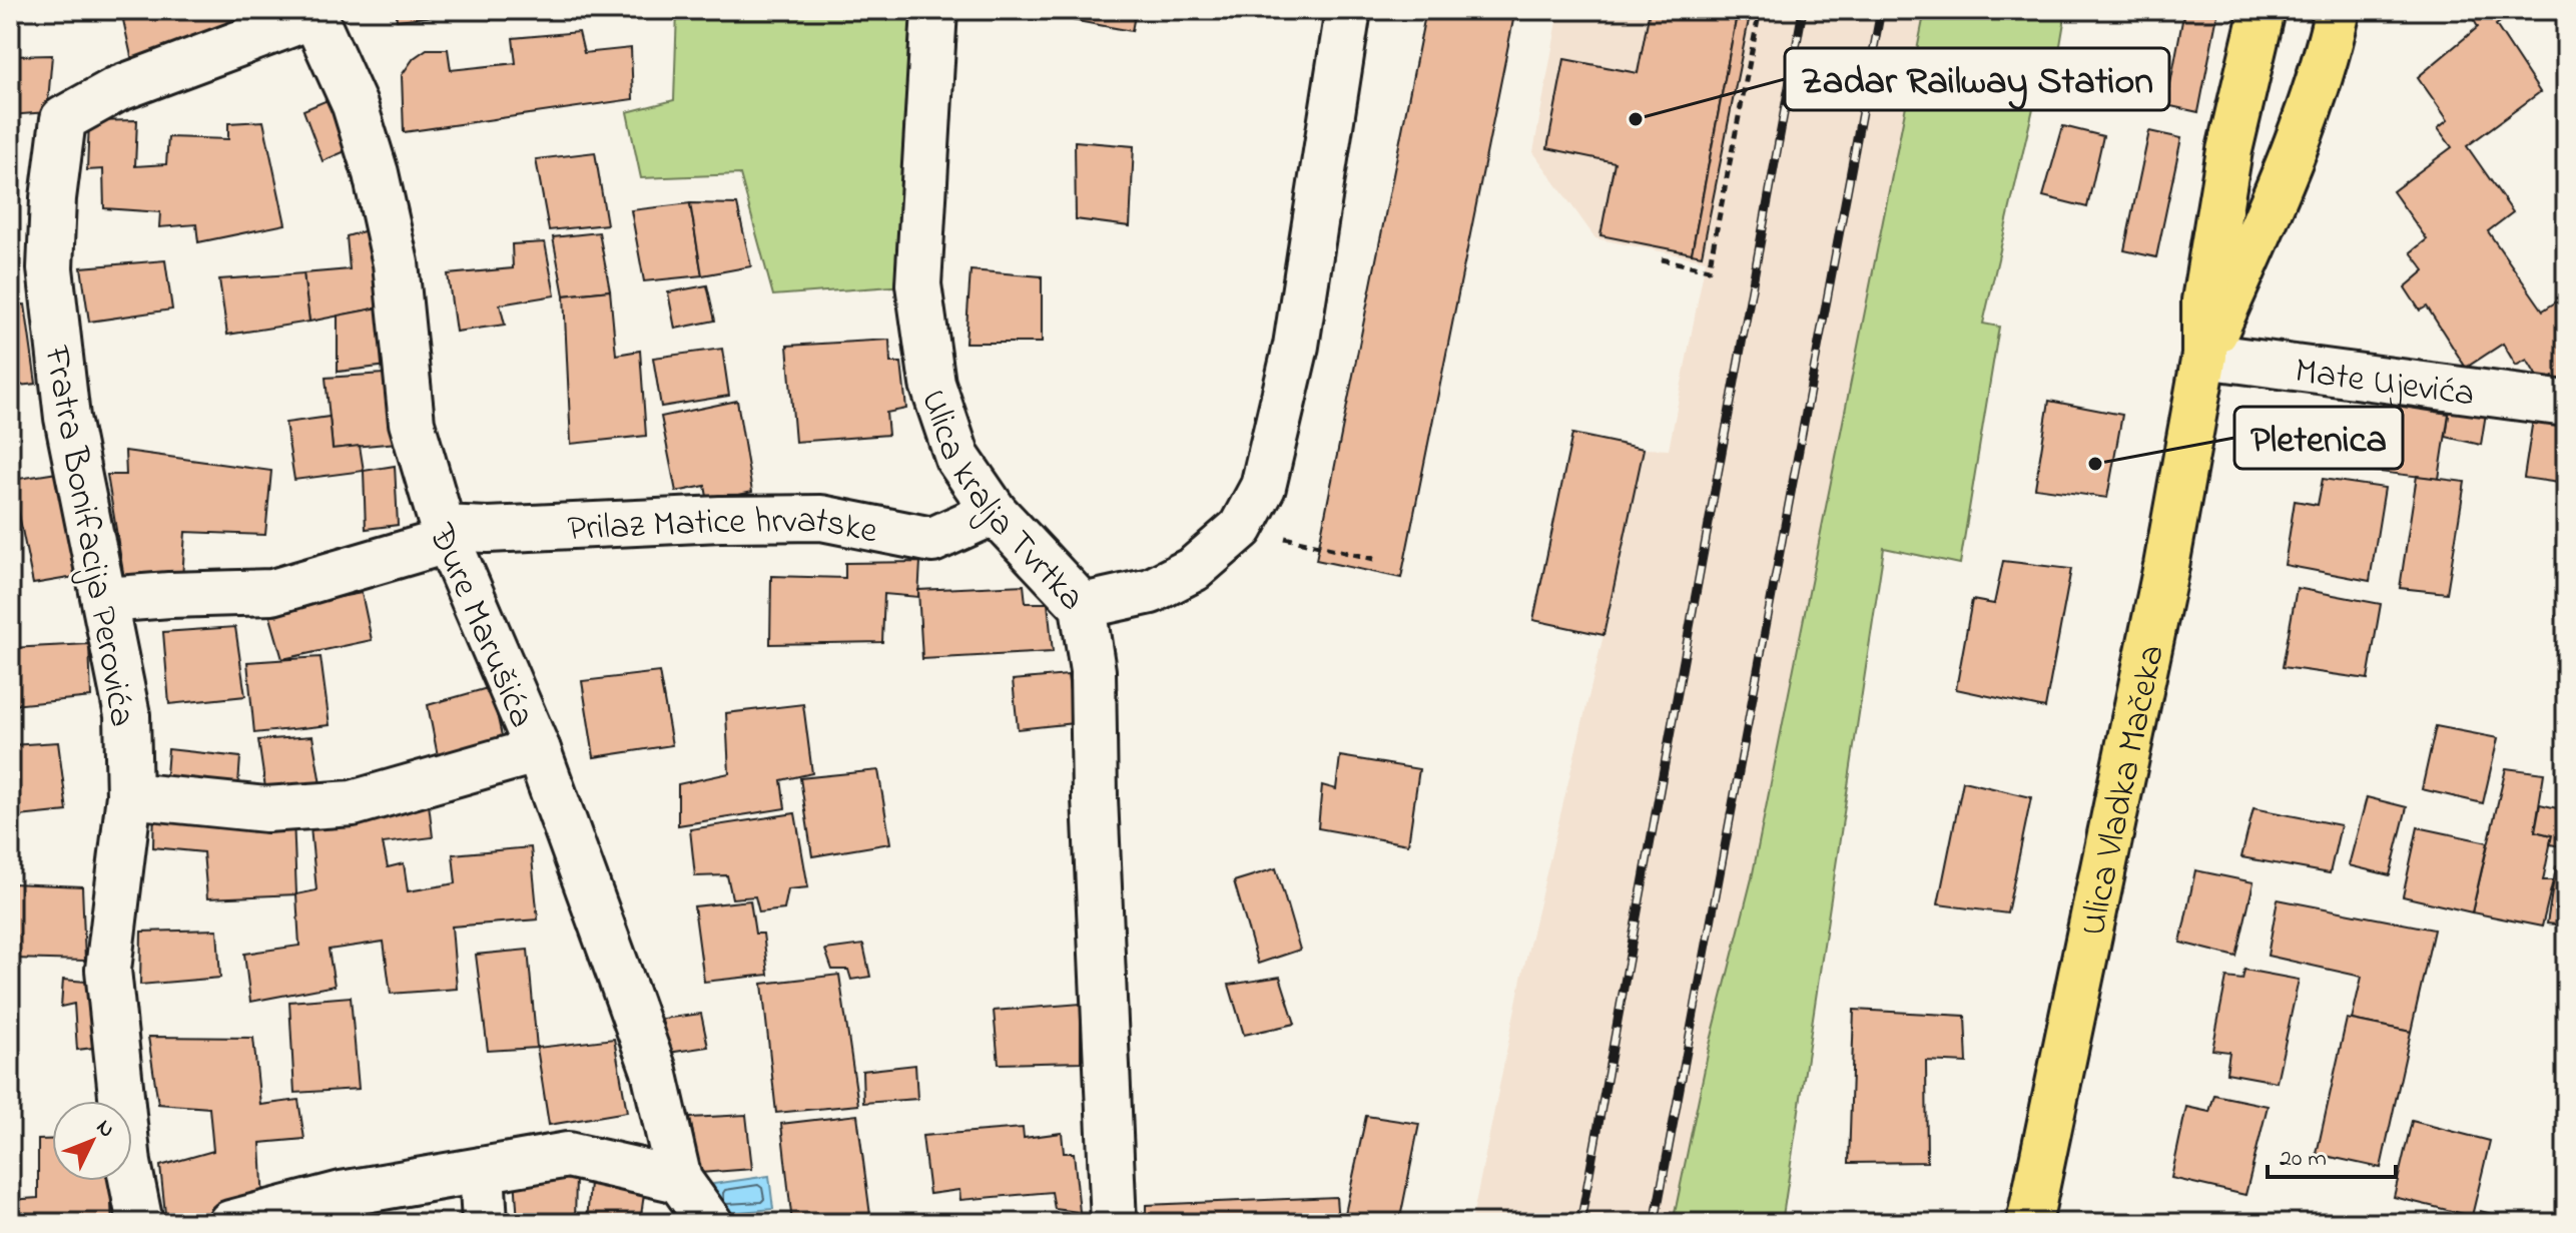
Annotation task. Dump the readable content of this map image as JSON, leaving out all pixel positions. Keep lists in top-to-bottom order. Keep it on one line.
{"streets":{"main road":["Ulica Vladka Mačeka"],"street":["Mate Ujevića","Ulica kralja Tvrtka","Prilaz Matice hrvatske","Fratra Bonifacija Perovića","Đure Marušića"]},"crossings":[["Mate Ujevića","Ulica Vladka Mačeka"],["Ulica kralja Tvrtka","Prilaz Matice hrvatske"],["Prilaz Matice hrvatske","Fratra Bonifacija Perovića"],["Prilaz Matice hrvatske","Đure Marušića"],["Fratra Bonifacija Perovića","Đure Marušića"]],"places":["Zadar Railway Station","Pletenica"],"scale_bar":"20 m","north":"top right"}
